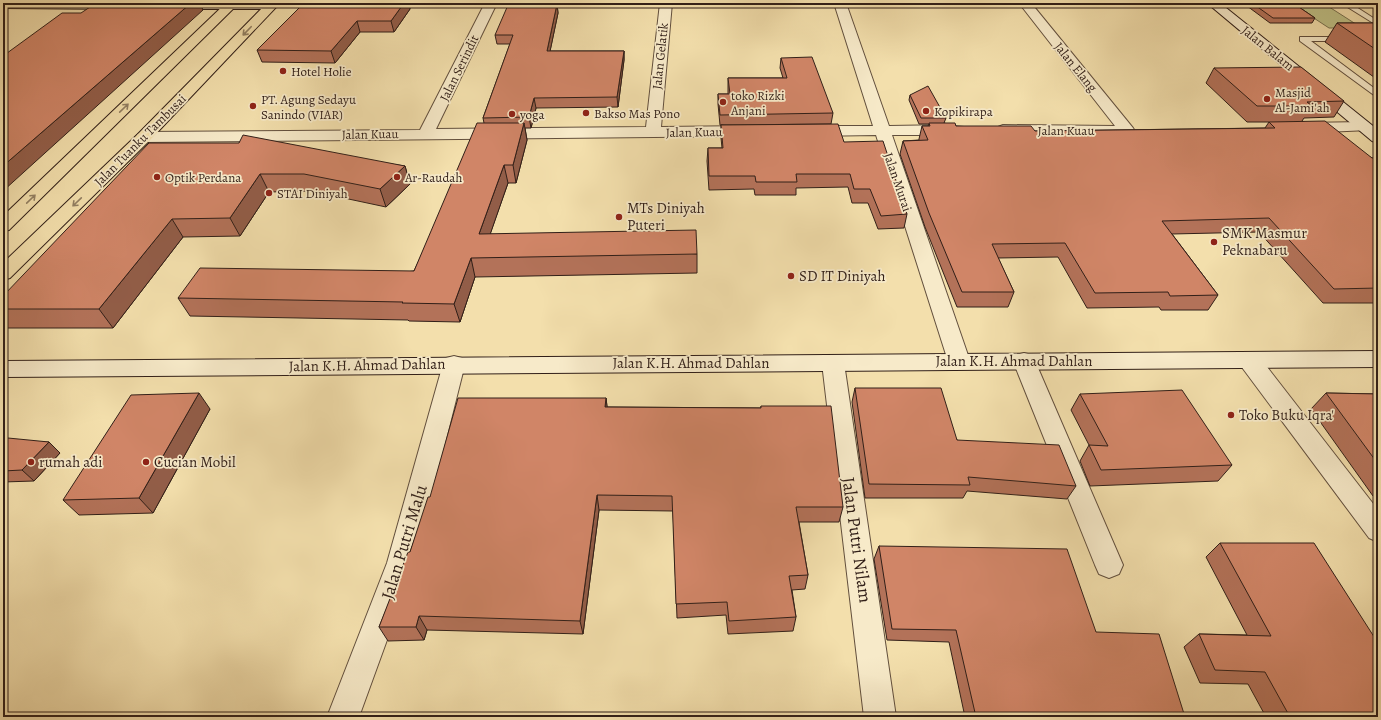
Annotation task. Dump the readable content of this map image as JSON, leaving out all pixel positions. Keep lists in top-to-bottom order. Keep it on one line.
{"streets":{"main road":["Jalan Tuanku Tambusai"],"street":["Jalan Balam","Jalan Gelatik","Jalan Elang","Jalan Serindit","Jalan Kuau","Jalan Murai","Jalan K.H. Ahmad Dahlan","Jalan Putri Nilam","Jalan Putri Malu"]},"crossings":[["Jalan Gelatik","Jalan Kuau"],["Jalan Elang","Jalan Kuau"],["Jalan Serindit","Jalan Kuau"],["Jalan Kuau","Jalan Tuanku Tambusai"],["Jalan Murai","Jalan K.H. Ahmad Dahlan"],["Jalan K.H. Ahmad Dahlan","Jalan Putri Nilam"],["Jalan K.H. Ahmad Dahlan","Jalan Putri Malu"]],"places":["Hotel Holie","Masjid Al-Jami'ah","toko Rizki Anjani","PT. Agung Sedayu Sanindo (VIAR)","Kopikirapa","Bakso Mas Pono","yoga","Optik Perdana","Ar-Raudah","STAI Diniyah","MTs Diniyah Puteri","SMK Masmur Peknabaru","SD IT Diniyah","Toko Buku Iqra'","rumah adi","Cucian Mobil"]}
